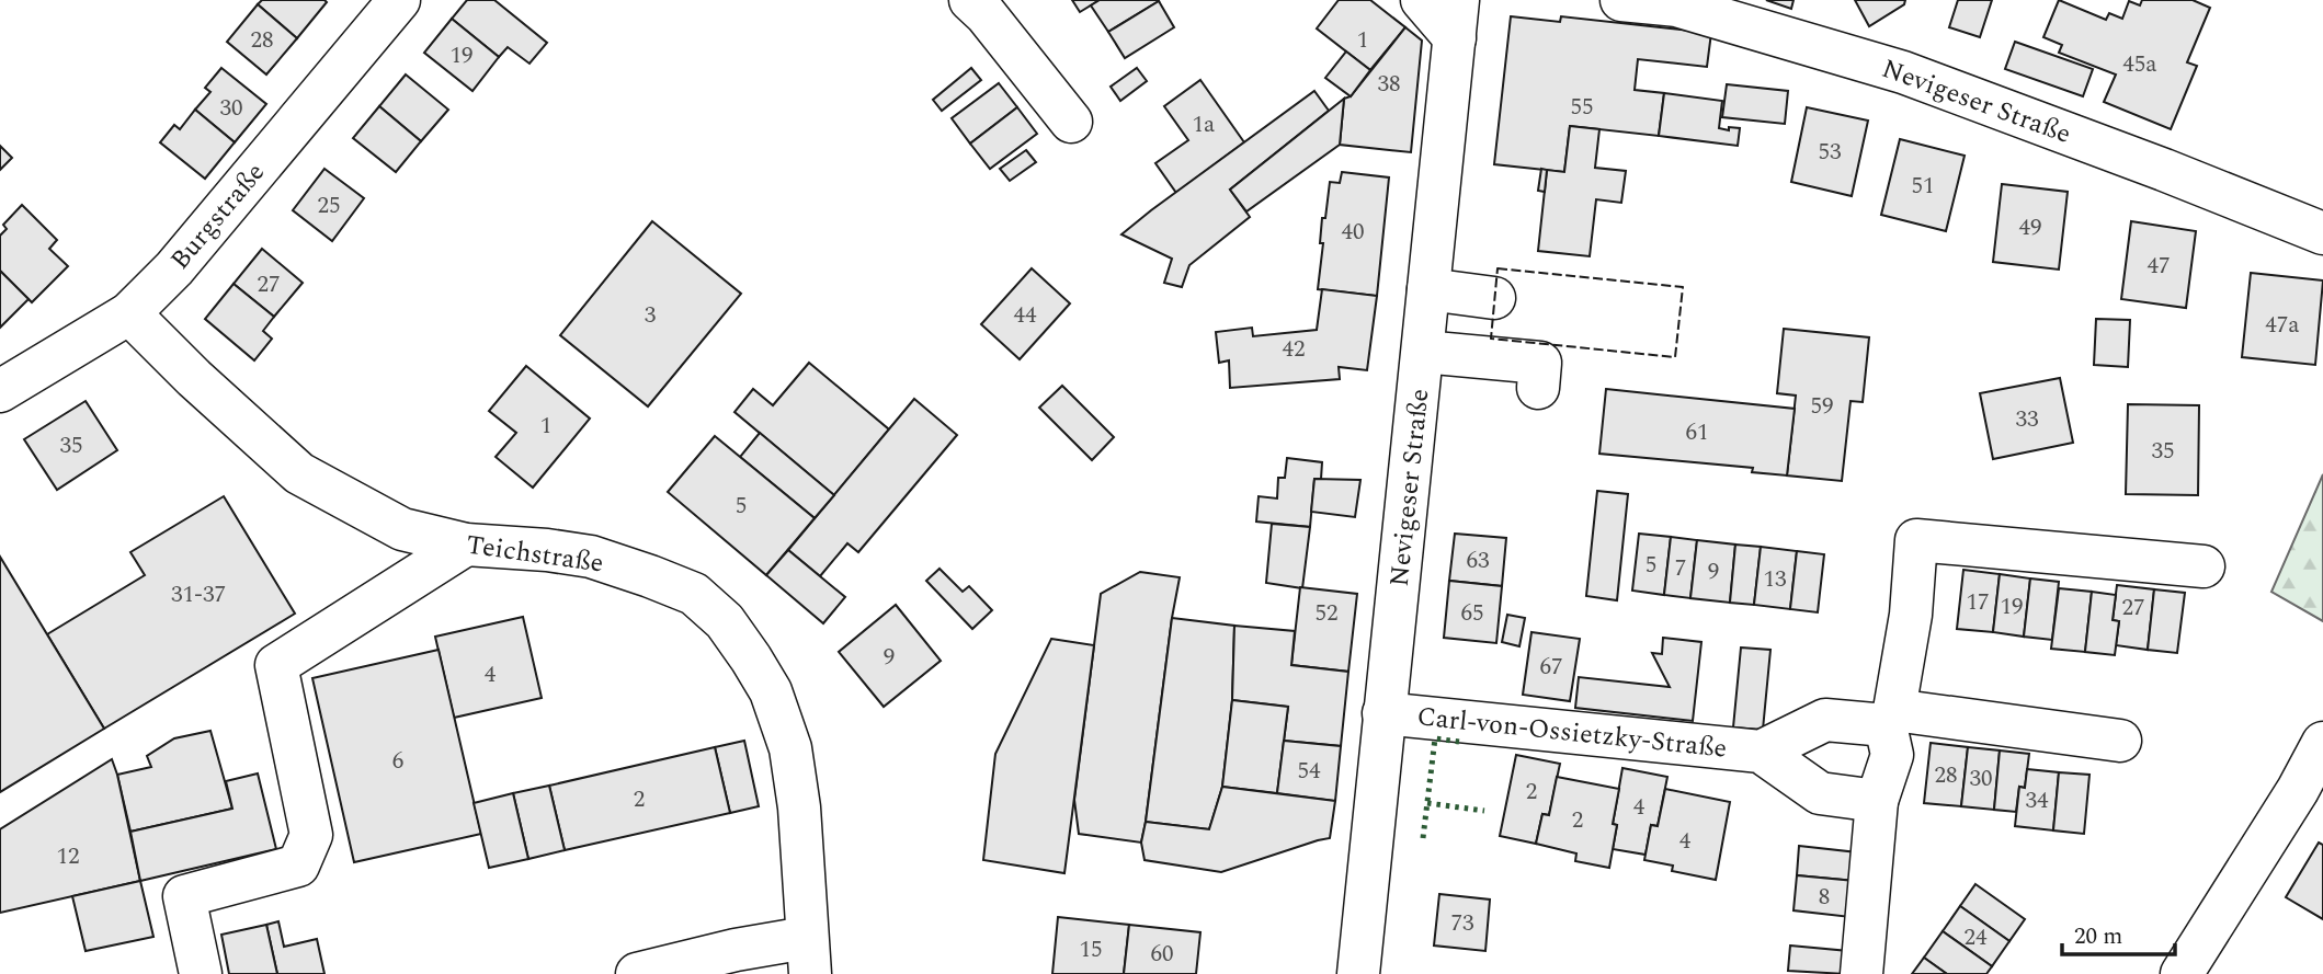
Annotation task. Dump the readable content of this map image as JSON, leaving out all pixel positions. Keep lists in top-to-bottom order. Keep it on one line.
{"streets":{"street":["Nevigeser Straße","Burgstraße","Teichstraße","Carl-von-Ossietzky-Straße"]},"crossings":[["Nevigeser Straße","Carl-von-Ossietzky-Straße"],["Burgstraße","Teichstraße"]],"house_numbers":["28","1","19","45a","38","55","30","1a","53","51","25","49","40","47","27","3","44","47a","42","59","33","1","61","35","35","5","63","5","7","9","13","31-37","17","19","27","52","65","9","67","4","6","54","28","30","2","2","34","4","2","4","12","8","73","24","15","60"],"scale_bar":"20 m"}
